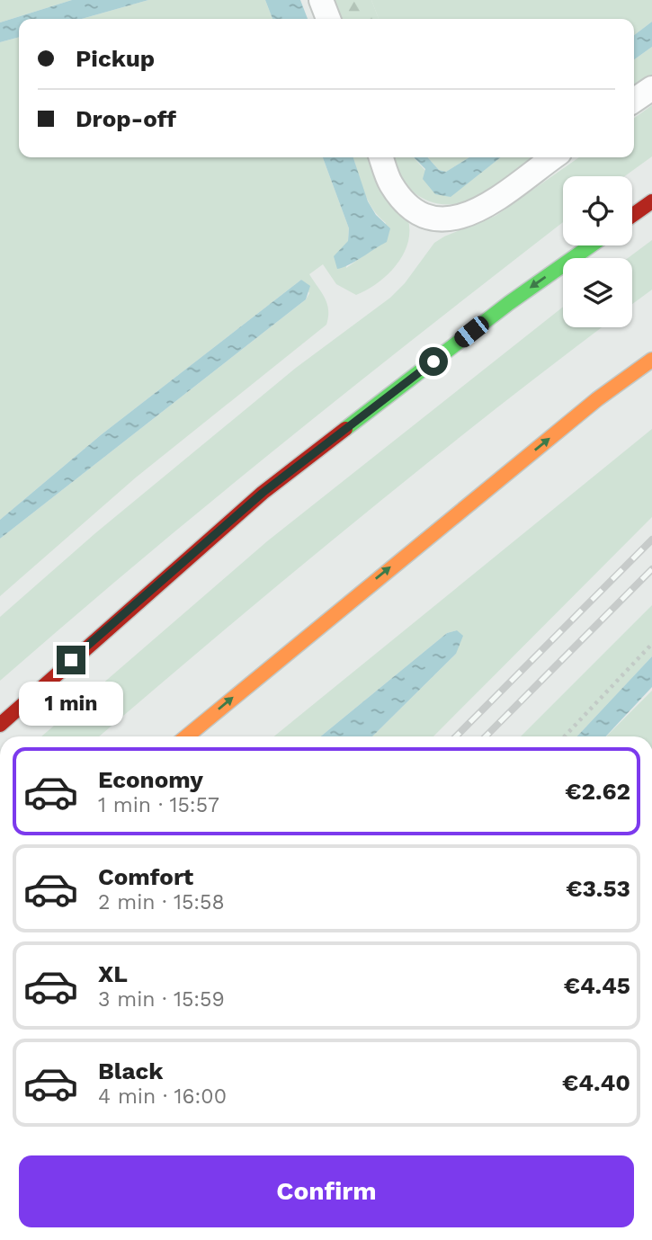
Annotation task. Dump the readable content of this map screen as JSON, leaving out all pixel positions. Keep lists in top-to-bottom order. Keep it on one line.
{"page":{"banner":["Pickup","Drop-off"],"bubble":"1 min","list":[{"name":"Economy","note":"1 min · 15:57","value":"€2.62"},{"name":"Comfort","note":"2 min · 15:58","value":"€3.53"},{"name":"XL","note":"3 min · 15:59","value":"€4.45"},{"name":"Black","note":"4 min · 16:00","value":"€4.40"}],"buttons":"Confirm"}}
